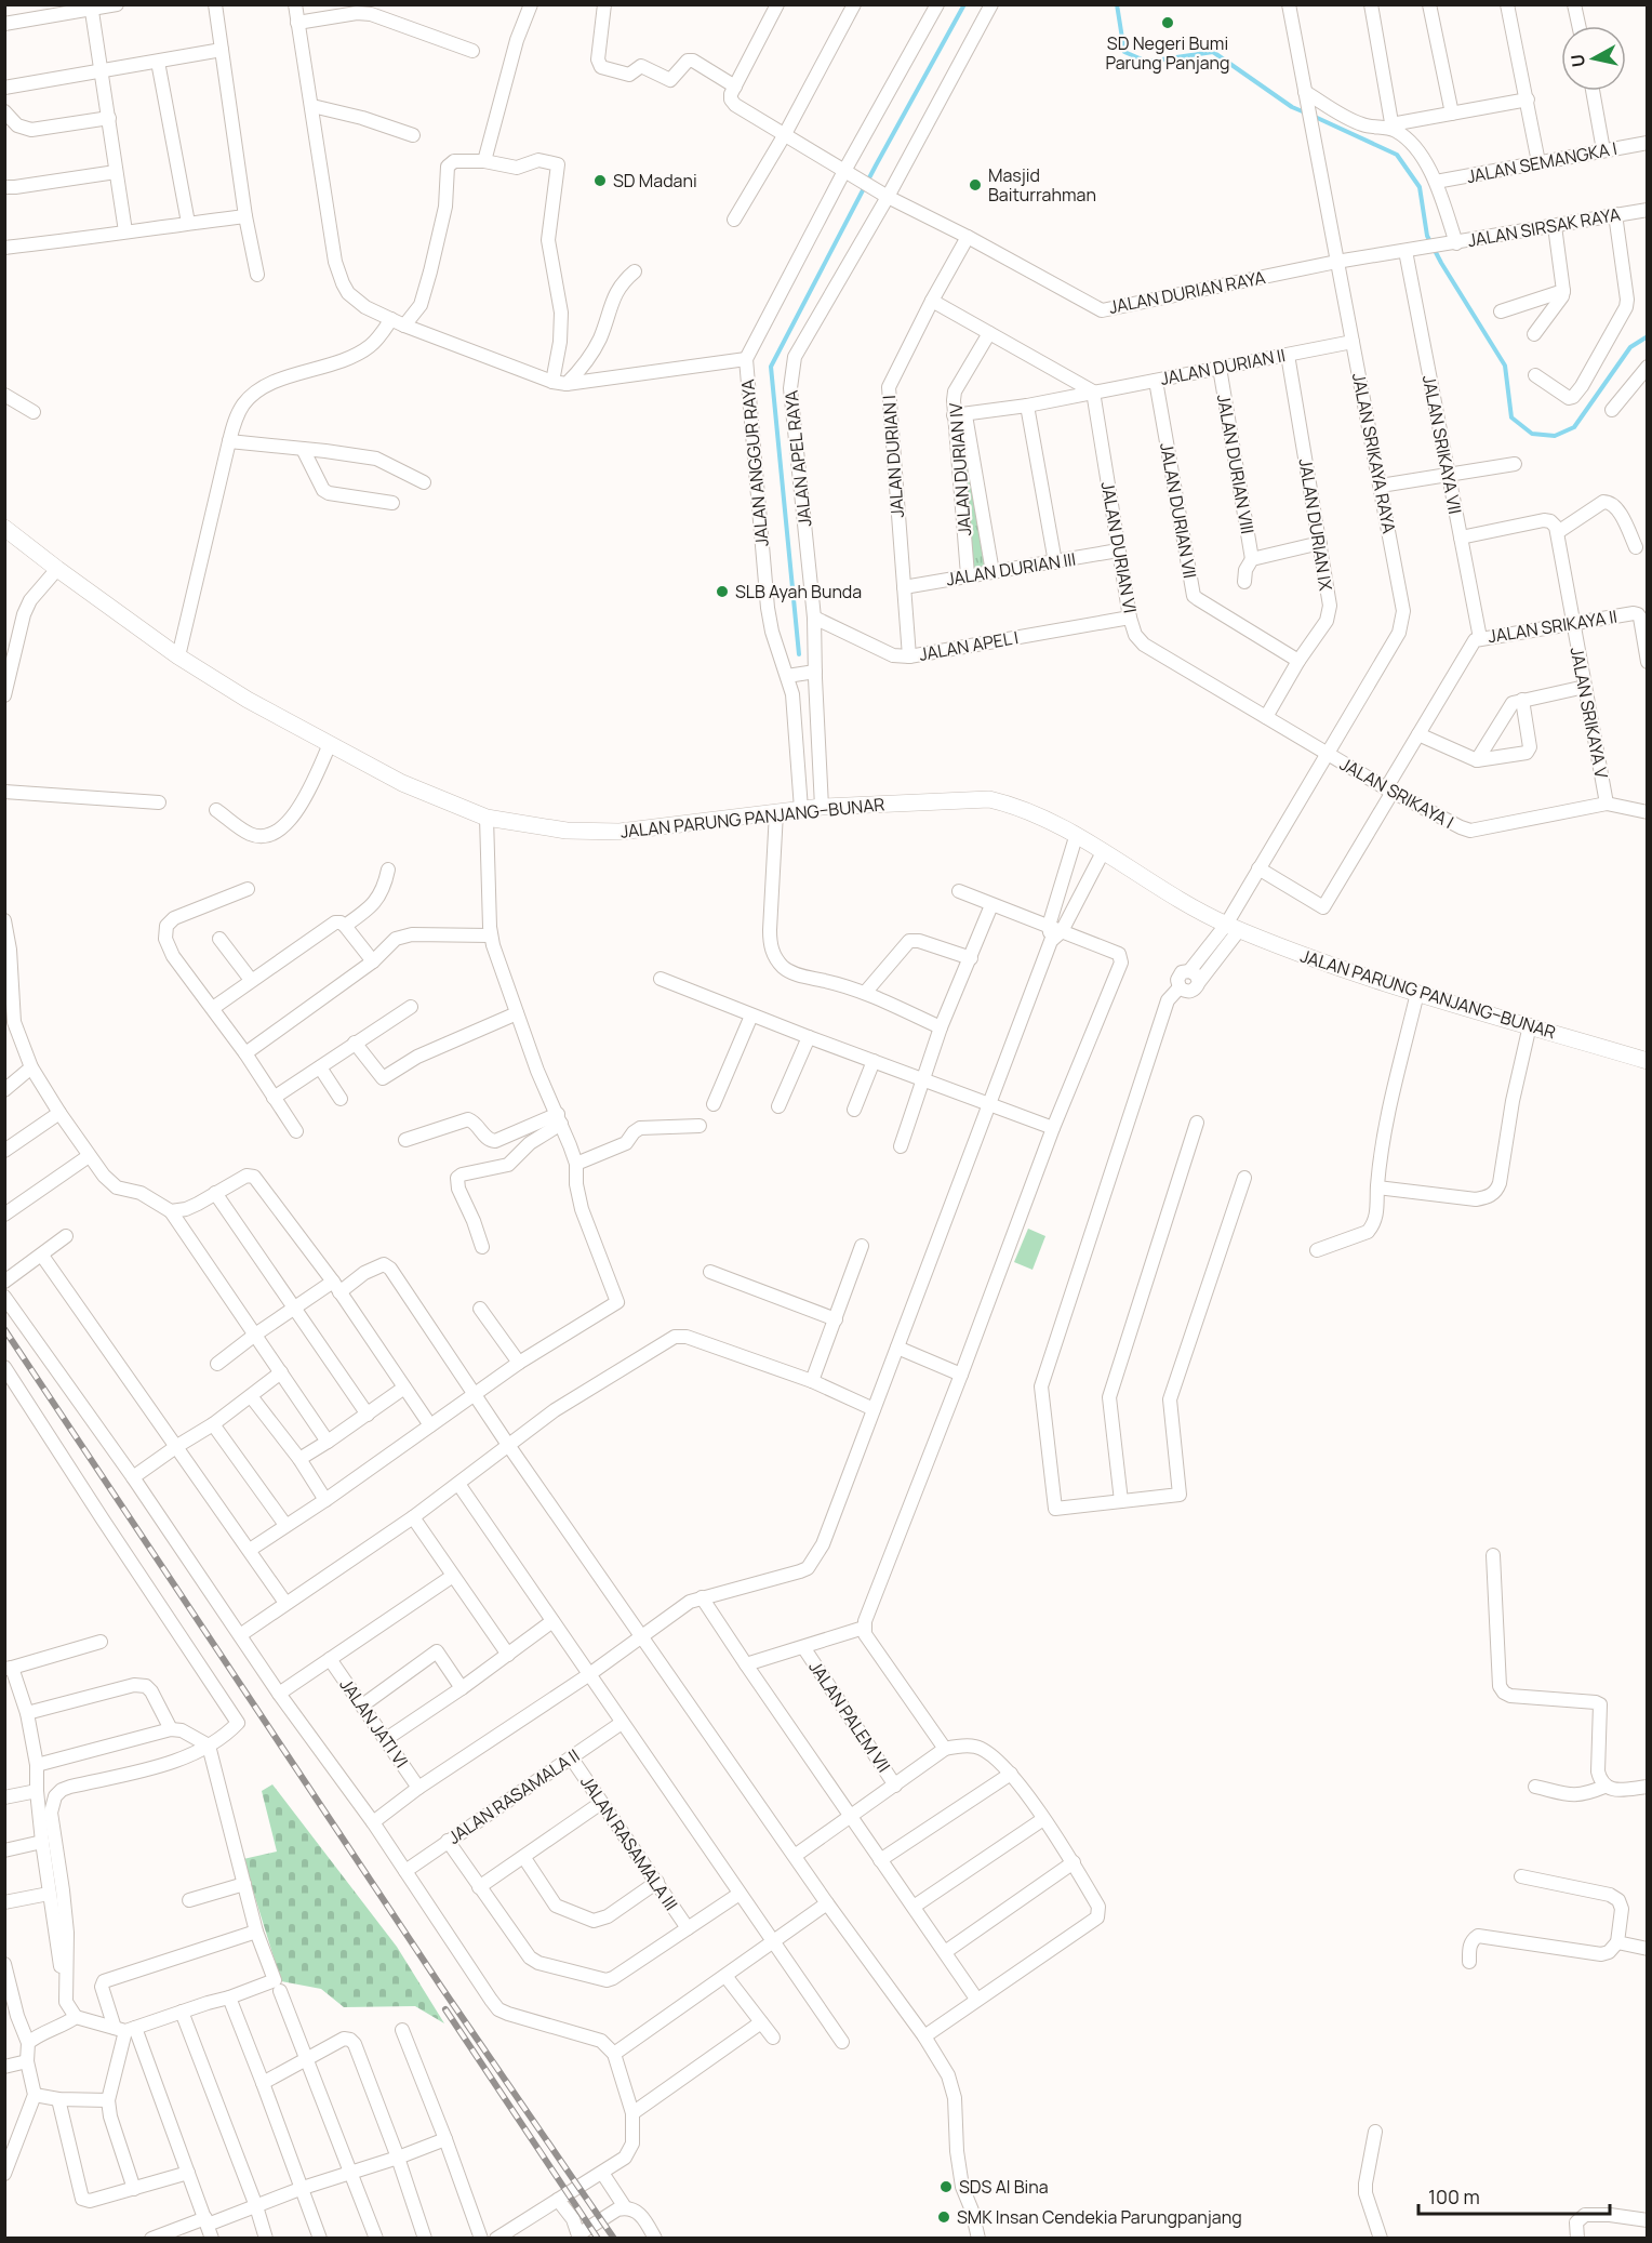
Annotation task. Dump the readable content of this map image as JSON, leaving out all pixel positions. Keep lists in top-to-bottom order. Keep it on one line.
{"streets":{"main road":["JALAN PARUNG PANJANG–BUNAR"],"street":["JALAN SEMANGKA I","JALAN SIRSAK RAYA","JALAN DURIAN RAYA","JALAN DURIAN II","JALAN SRIKAYA VII","JALAN SRIKAYA RAYA","JALAN DURIAN I","JALAN APEL RAYA","JALAN ANGGUR RAYA","JALAN DURIAN VIII","JALAN DURIAN IV","JALAN DURIAN VII","JALAN DURIAN IX","JALAN DURIAN VI","JALAN DURIAN III","JALAN SRIKAYA II","JALAN APEL I","JALAN SRIKAYA V","JALAN SRIKAYA I","JALAN PALEM VII","JALAN JATI VI","JALAN RASAMALA II","JALAN RASAMALA III"]},"crossings":[["JALAN SIRSAK RAYA","JALAN DURIAN RAYA"],["JALAN SIRSAK RAYA","JALAN SRIKAYA VII"],["JALAN DURIAN RAYA","JALAN SRIKAYA VII"],["JALAN DURIAN RAYA","JALAN SRIKAYA RAYA"],["JALAN DURIAN RAYA","JALAN DURIAN I"],["JALAN DURIAN RAYA","JALAN APEL RAYA"],["JALAN DURIAN RAYA","JALAN ANGGUR RAYA"],["JALAN DURIAN II","JALAN SRIKAYA RAYA"],["JALAN DURIAN II","JALAN DURIAN VIII"],["JALAN DURIAN II","JALAN DURIAN IV"],["JALAN DURIAN II","JALAN DURIAN VII"],["JALAN DURIAN II","JALAN DURIAN IX"],["JALAN DURIAN II","JALAN DURIAN VI"],["JALAN SRIKAYA VII","JALAN SRIKAYA II"],["JALAN SRIKAYA RAYA","JALAN DURIAN VI"],["JALAN SRIKAYA RAYA","JALAN SRIKAYA II"],["JALAN SRIKAYA RAYA","JALAN SRIKAYA I"],["JALAN SRIKAYA RAYA","JALAN PARUNG PANJANG–BUNAR"],["JALAN DURIAN I","JALAN DURIAN III"],["JALAN DURIAN I","JALAN APEL I"],["JALAN APEL RAYA","JALAN APEL I"],["JALAN APEL RAYA","JALAN PARUNG PANJANG–BUNAR"],["JALAN ANGGUR RAYA","JALAN PARUNG PANJANG–BUNAR"],["JALAN DURIAN IV","JALAN DURIAN III"],["JALAN DURIAN VII","JALAN DURIAN IX"],["JALAN DURIAN IX","JALAN DURIAN VI"],["JALAN DURIAN VI","JALAN DURIAN III"],["JALAN DURIAN VI","JALAN APEL I"],["JALAN DURIAN VI","JALAN SRIKAYA I"],["JALAN SRIKAYA II","JALAN SRIKAYA V"],["JALAN SRIKAYA II","JALAN SRIKAYA I"],["JALAN SRIKAYA V","JALAN SRIKAYA I"],["JALAN RASAMALA II","JALAN RASAMALA III"]],"places":["SD Negeri Bumi Parung Panjang","SD Madani","Masjid Baiturrahman","SLB Ayah Bunda","SDS Al Bina","SMK Insan Cendekia Parungpanjang"],"scale_bar":"100 m","north":"left"}
